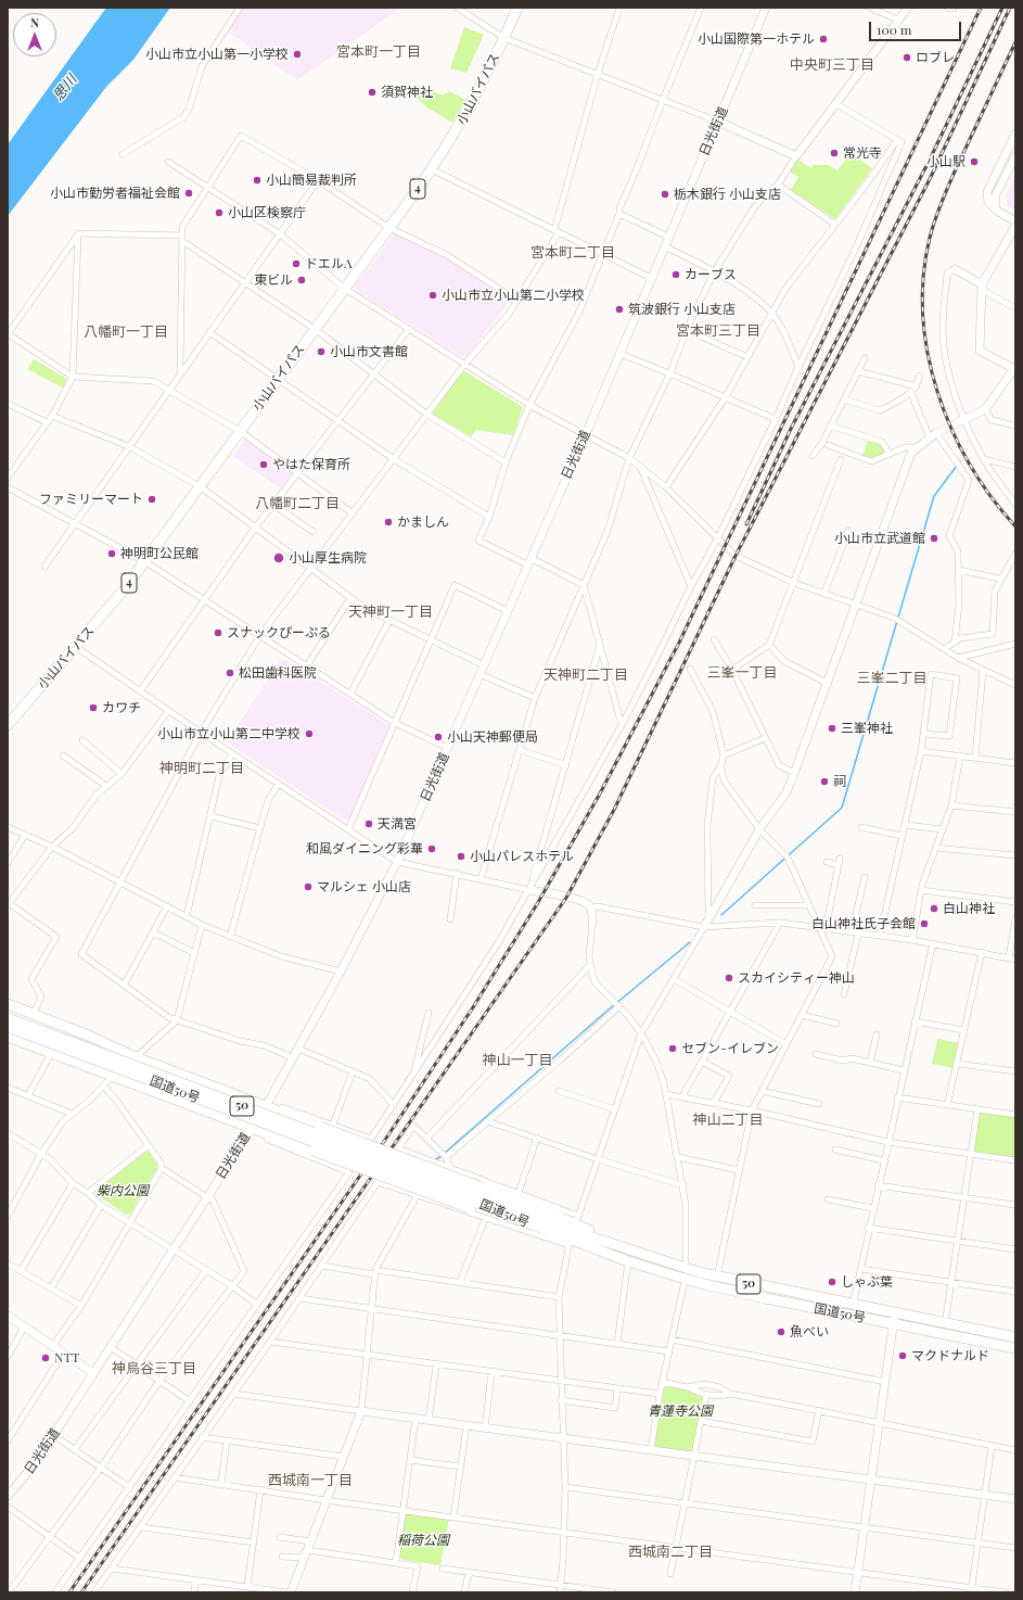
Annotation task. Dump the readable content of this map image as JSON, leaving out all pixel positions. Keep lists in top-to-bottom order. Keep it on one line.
{"streets":{"highway":["小山バイパス","4","国道50号","50"],"street":["日光街道"]},"districts":["宮本町一丁目","中央町三丁目","宮本町二丁目","宮本町三丁目","八幡町一丁目","八幡町二丁目","天神町一丁目","三峯一丁目","天神町二丁目","三峯二丁目","神明町二丁目","神山一丁目","神山二丁目","神鳥谷三丁目","西城南一丁目","西城南二丁目"],"water":["思川"],"parks":["柴内公園","青蓮寺公園","稲荷公園"],"places":["小山国際第一ホテル","小山市立小山第一小学校","ロブレ","須賀神社","常光寺","小山駅","小山簡易裁判所","小山市勤労者福祉会館","栃木銀行 小山支店","小山区検察庁","ドエルA","カーブス","東ビル","小山市立小山第二小学校","筑波銀行 小山支店","小山市文書館","やはた保育所","ファミリーマート","かましん","小山市立武道館","神明町公民館","小山厚生病院","スナックぴーぷる","松田歯科医院","カワチ","三峯神社","小山市立小山第二中学校","小山天神郵便局","祠","天満宮","和風ダイニング彩華","小山パレスホテル","マルシェ 小山店","白山神社","白山神社氏子会館","スカイシティー神山","セブン-イレブン","しゃぶ葉","魚べい","マクドナルド","NTT"],"scale_bar":"100 m","north":"top"}
